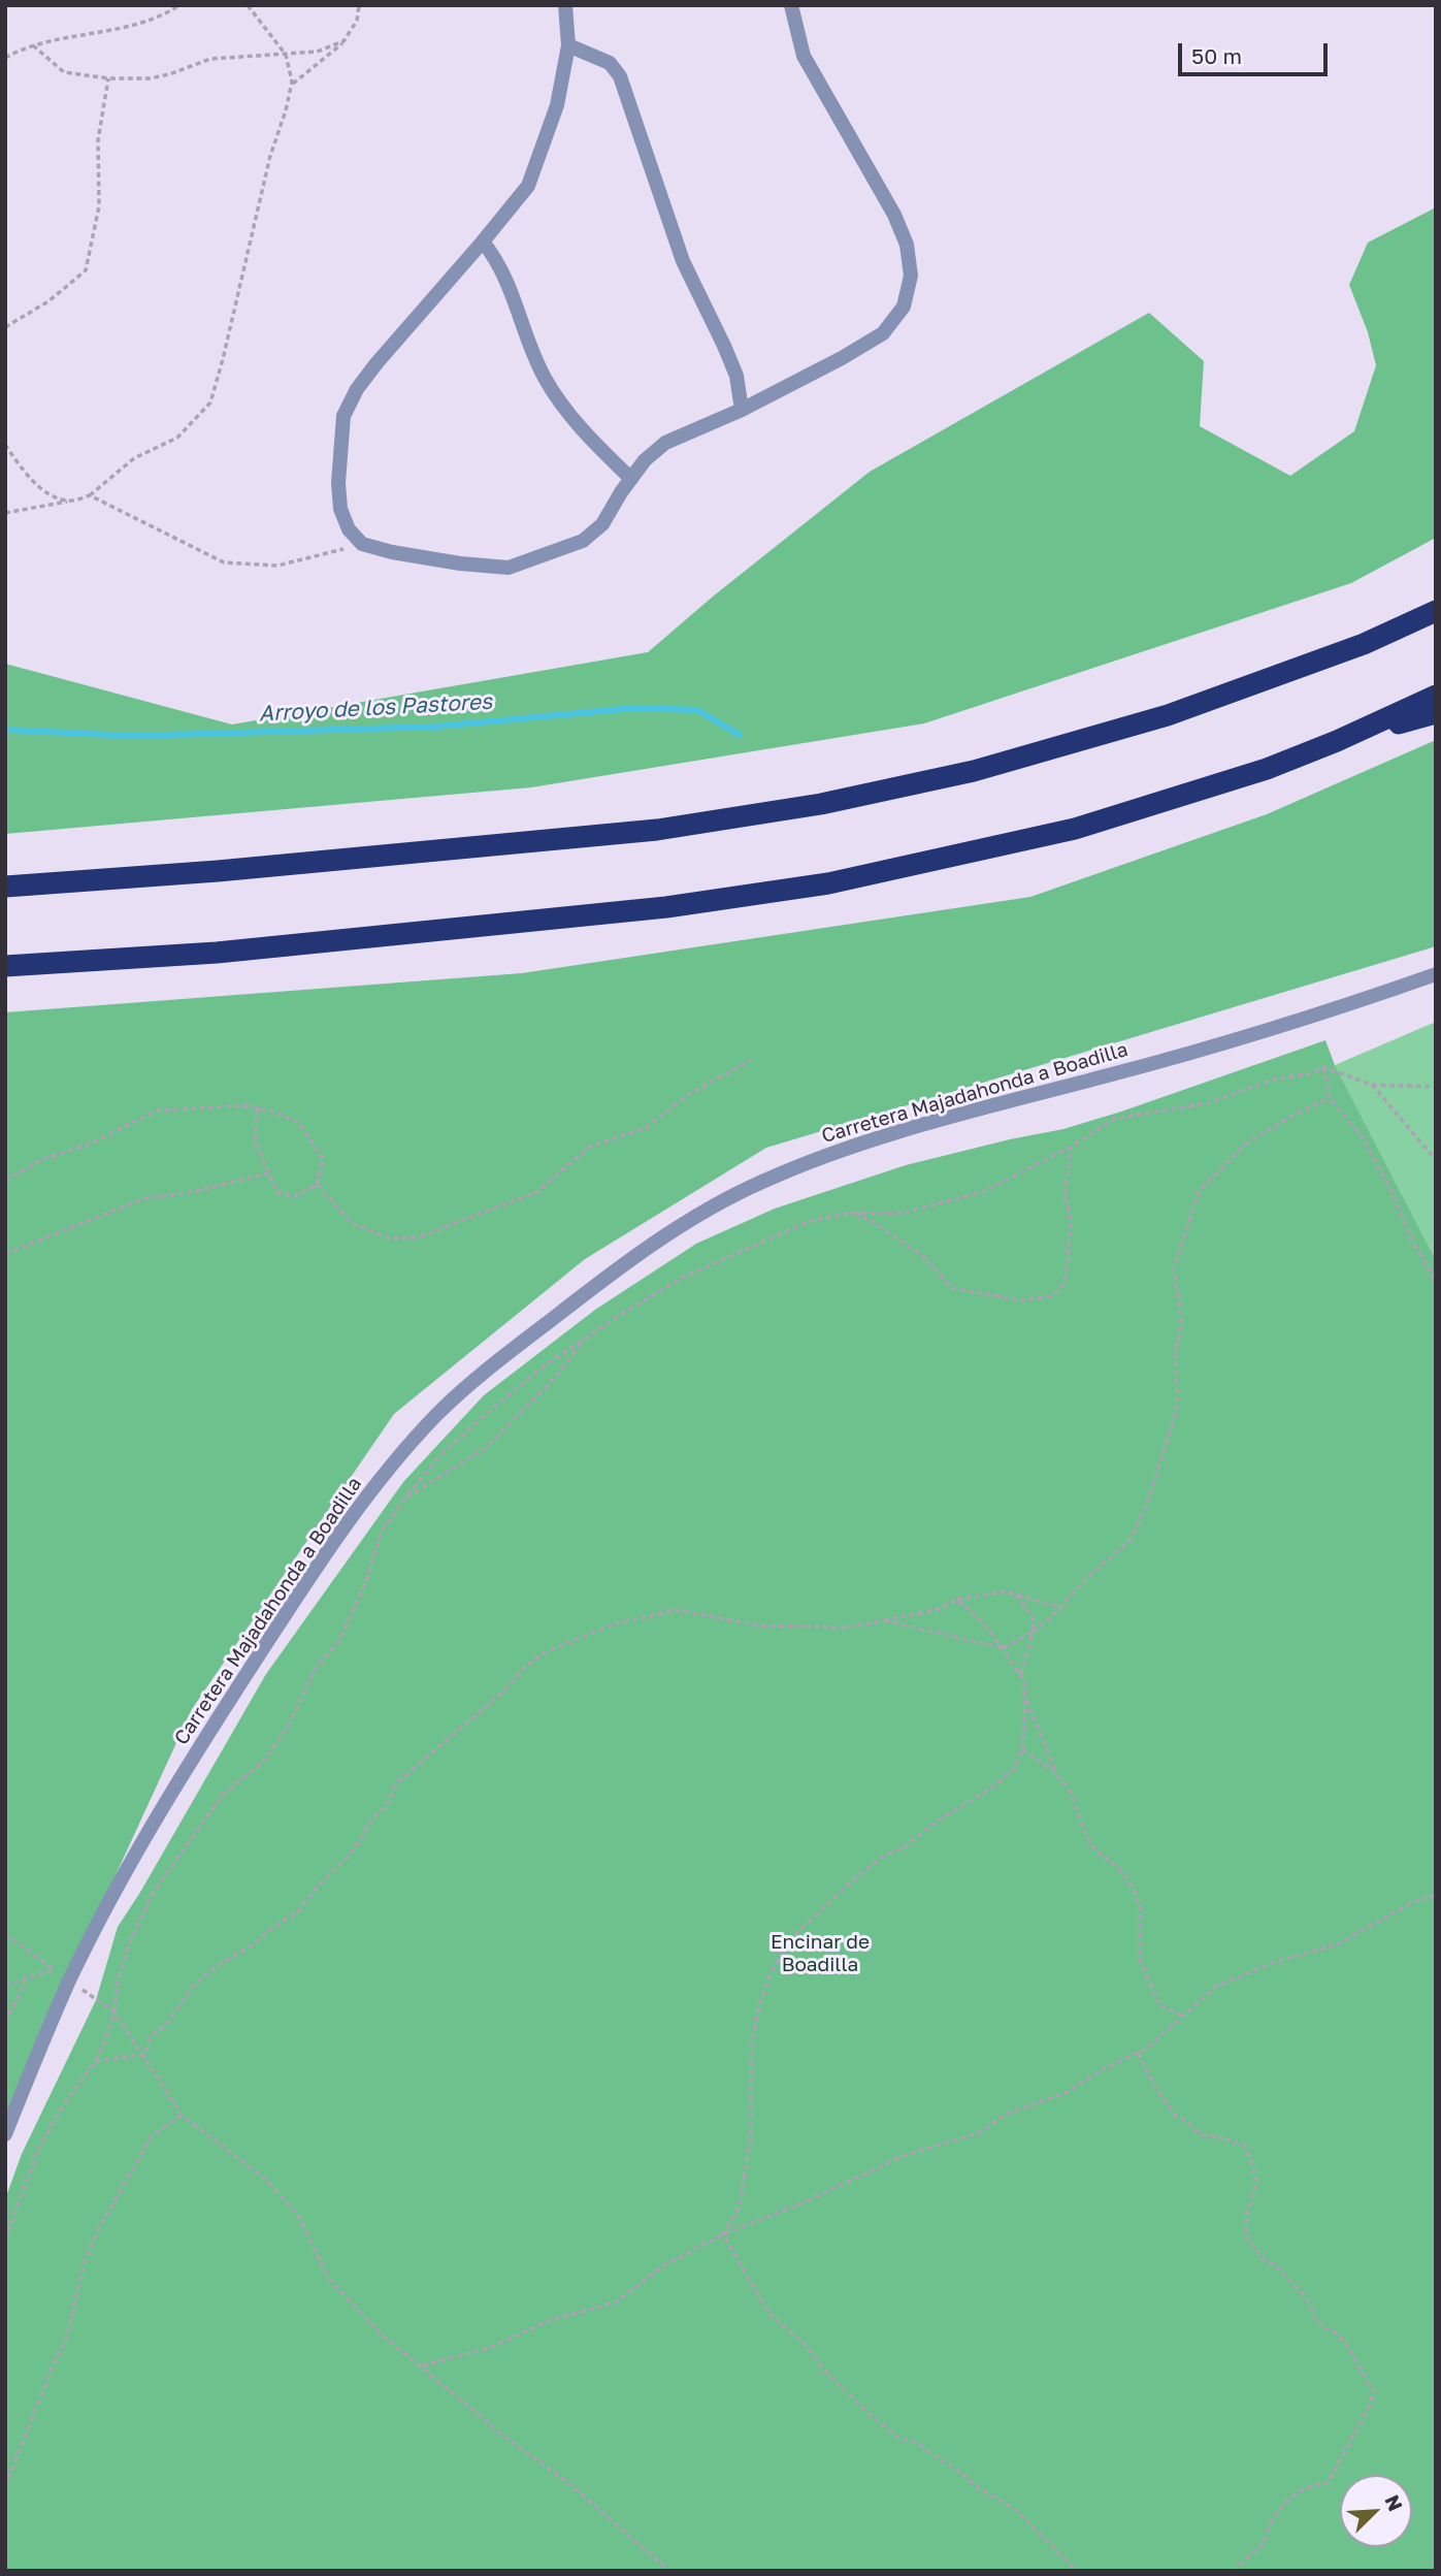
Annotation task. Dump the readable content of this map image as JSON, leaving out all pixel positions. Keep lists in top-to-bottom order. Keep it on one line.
{"streets":{"street":["Carretera Majadahonda a Boadilla"]},"water":["Arroyo de los Pastores"],"parks":["Encinar de Boadilla"],"scale_bar":"50 m","north":"top right"}
